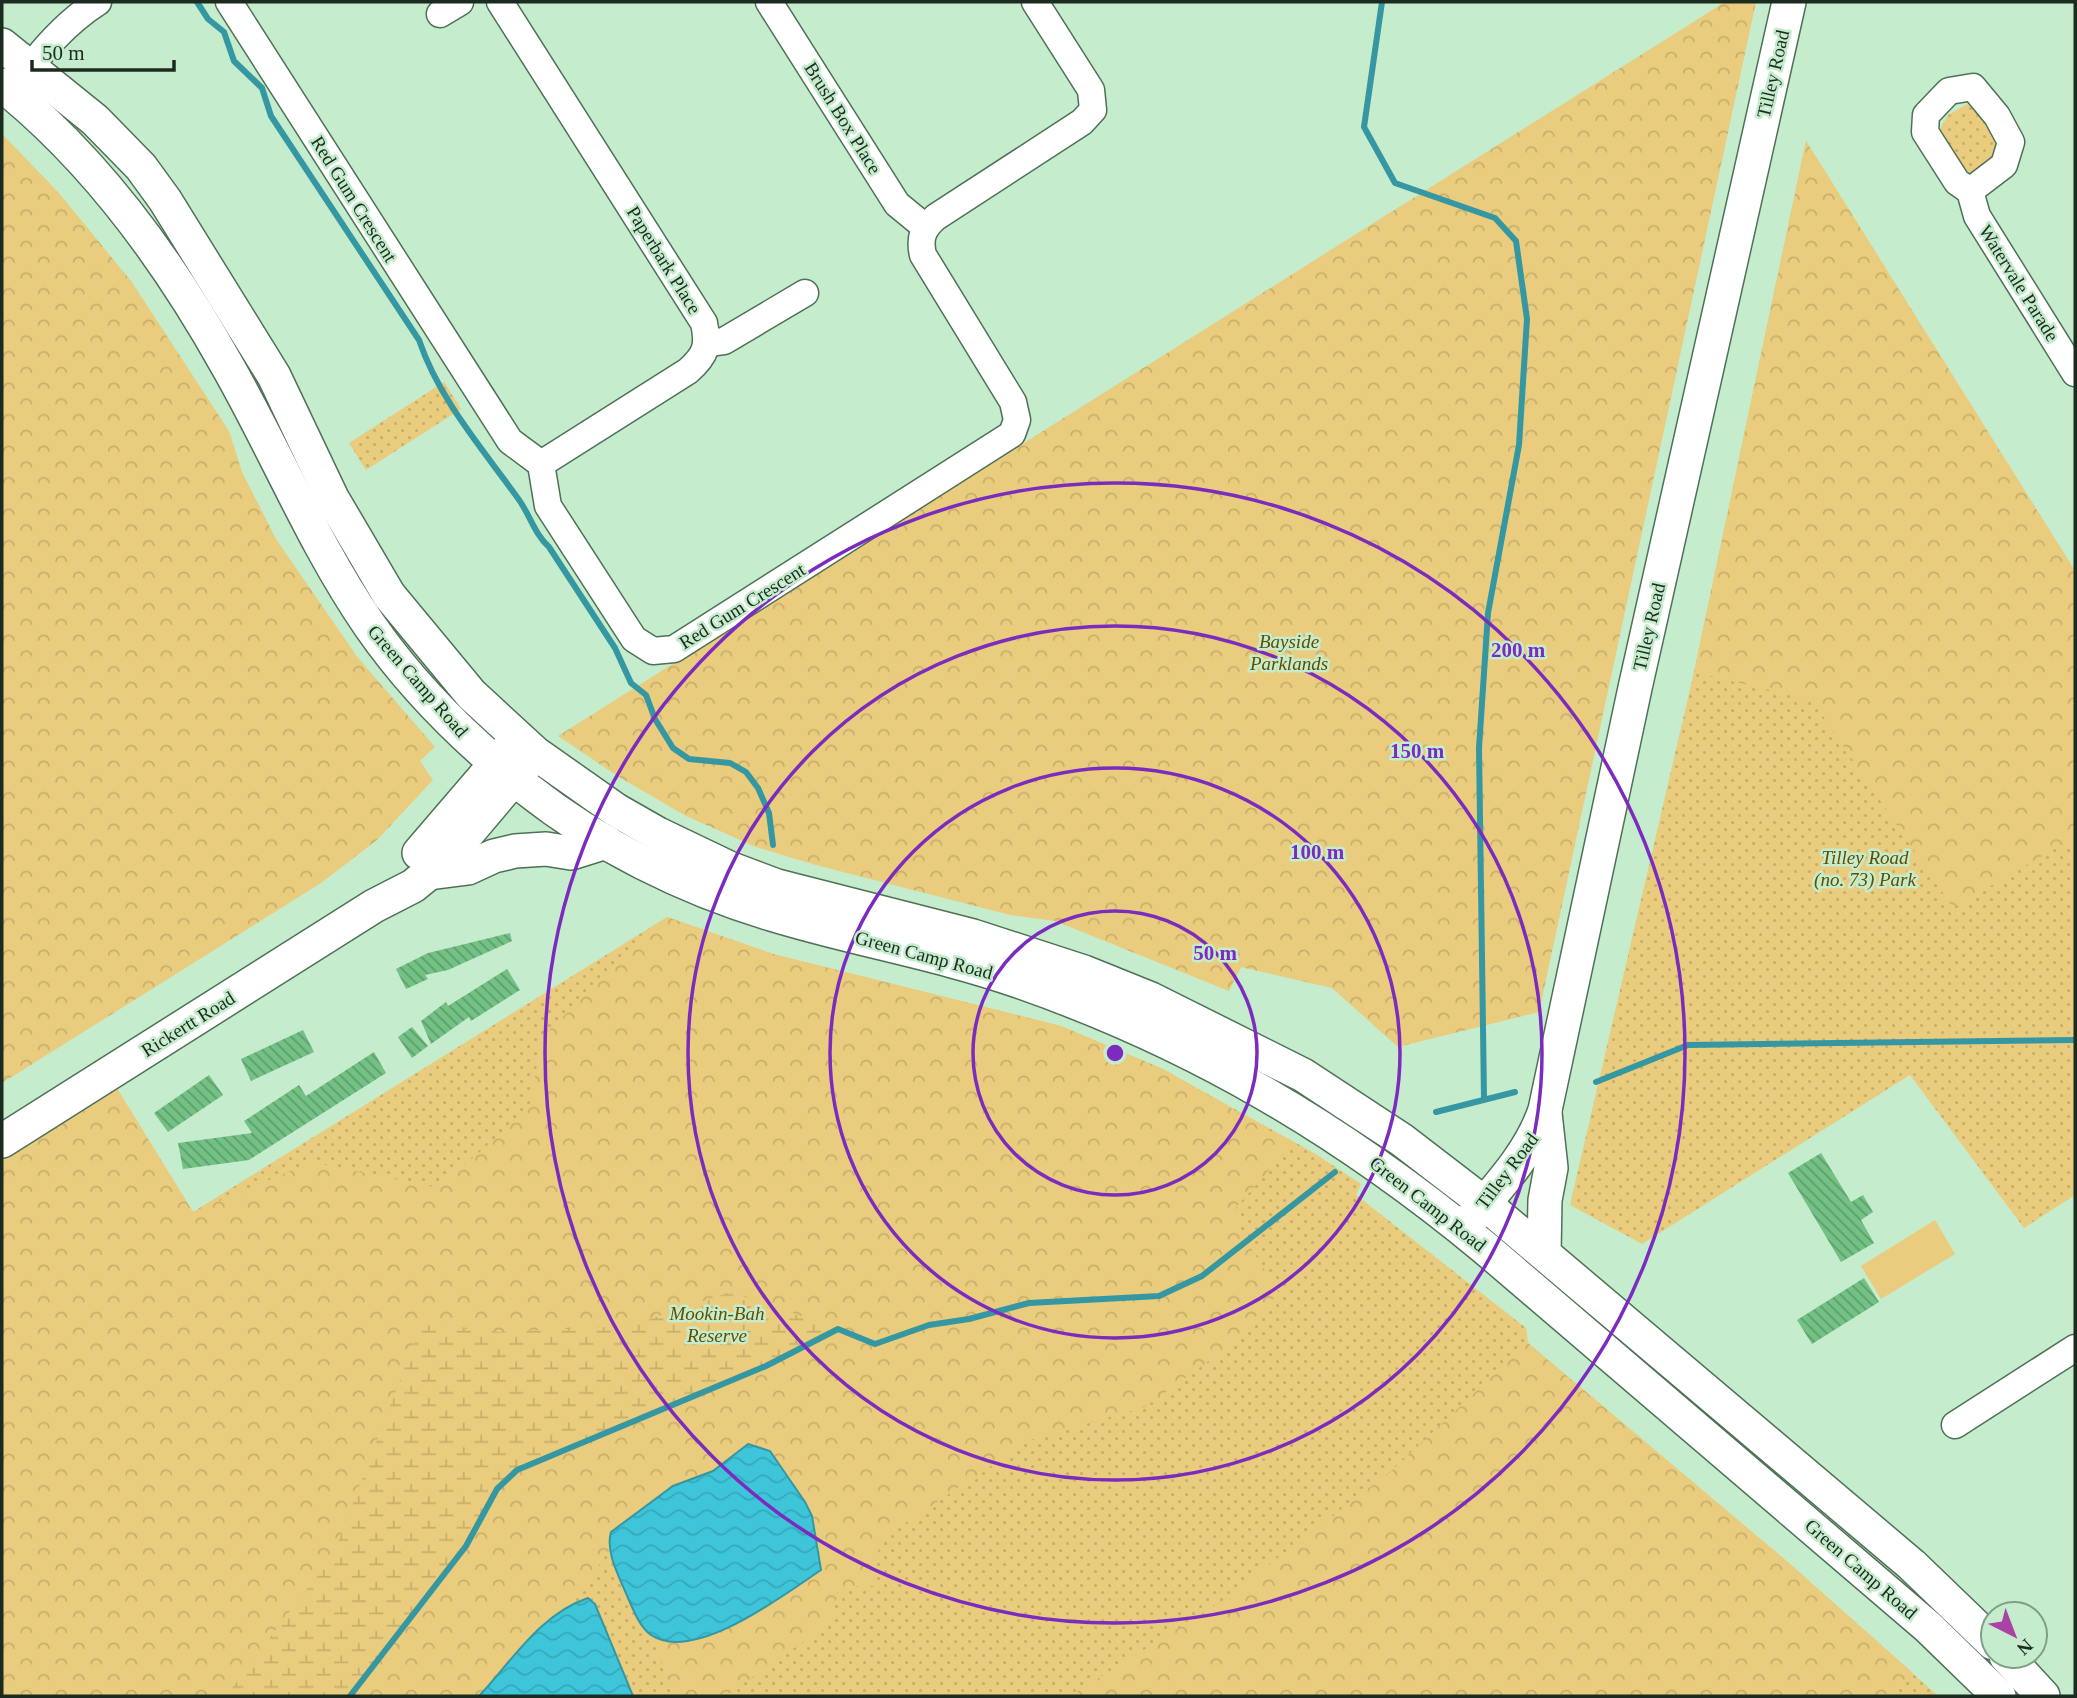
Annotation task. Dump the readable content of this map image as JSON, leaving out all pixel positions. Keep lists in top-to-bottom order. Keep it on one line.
{"streets":{"main road":["Tilley Road","Green Camp Road","Rickertt Road"],"street":["Brush Box Place","Red Gum Crescent","Paperbark Place","Watervale Parade"]},"crossings":[["Tilley Road","Green Camp Road"],["Brush Box Place","Red Gum Crescent"],["Green Camp Road","Rickertt Road"]],"parks":["Bayside Parklands","Tilley Road (no. 73) Park","Mookin-Bah Reserve"],"scale_bar":"50 m","north":"bottom right","rings":["200 m","150 m","100 m","50 m"]}
